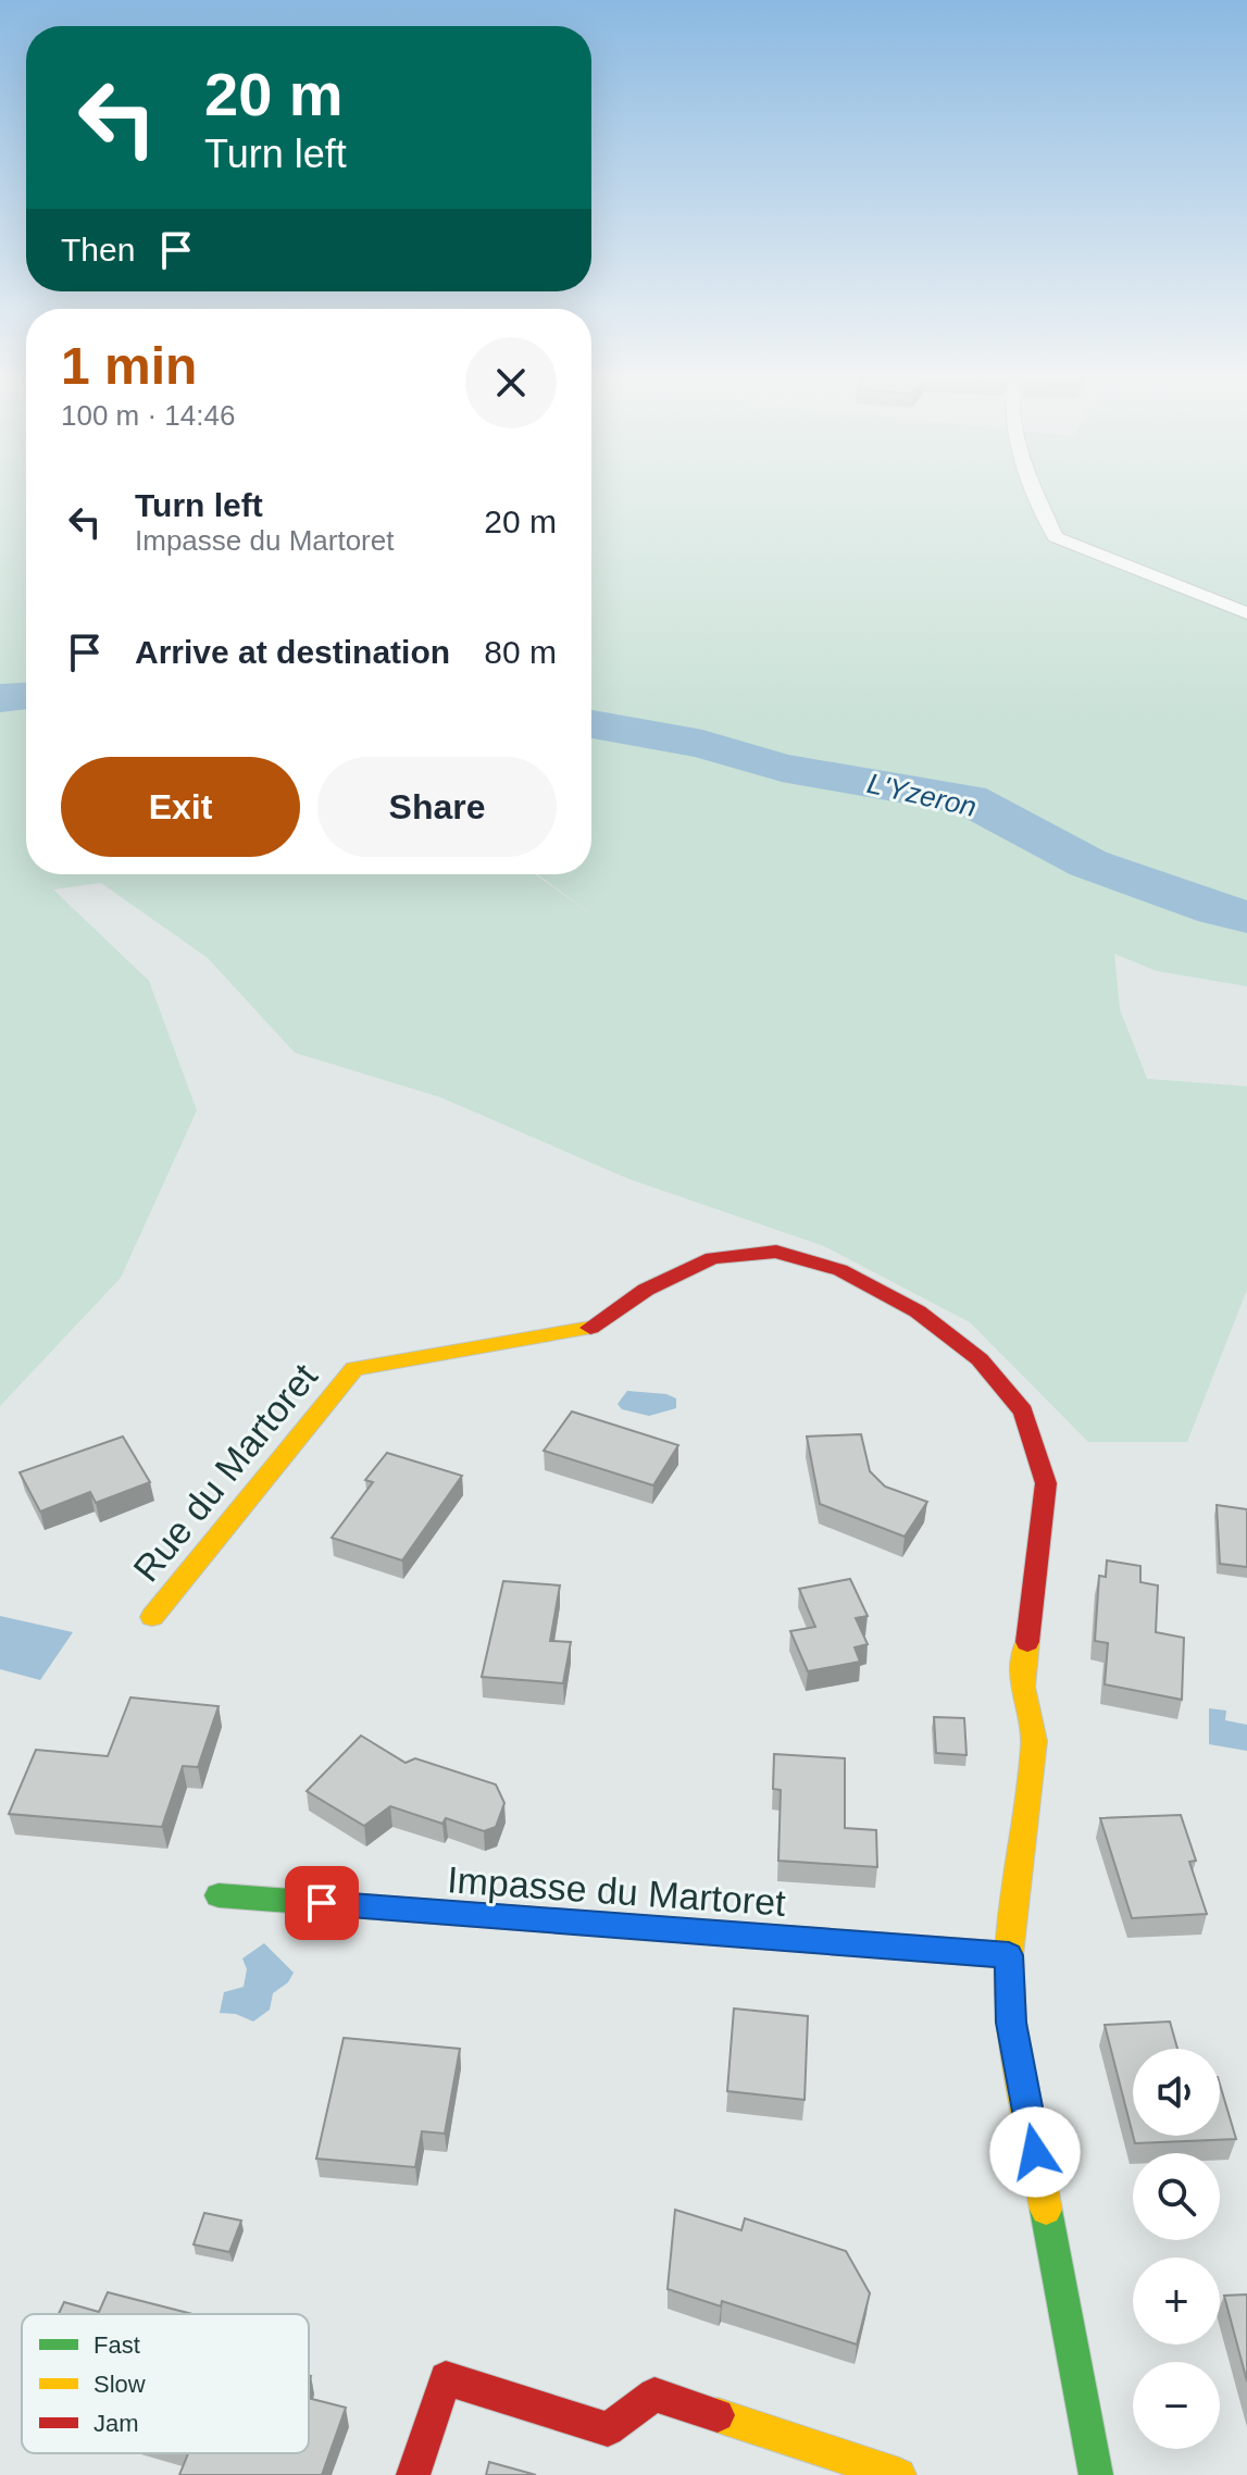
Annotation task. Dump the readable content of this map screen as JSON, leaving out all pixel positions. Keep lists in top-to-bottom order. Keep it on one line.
{"streets":{"street":["Rue du Martoret","Impasse du Martoret"]},"crossings":[["Rue du Martoret","Impasse du Martoret"]],"water":["L'Yzeron"],"legend":["Fast","Slow","Jam"],"page":{"turn":["20 m","Turn left"],"then":"Then","heading":["1 min","100 m · 14:46"],"list":[{"name":"Turn left","note":"Impasse du Martoret","value":"20 m"},{"name":"Arrive at destination","value":"80 m"}],"buttons":["Exit","Share"],"map_buttons":["+","−"]}}
